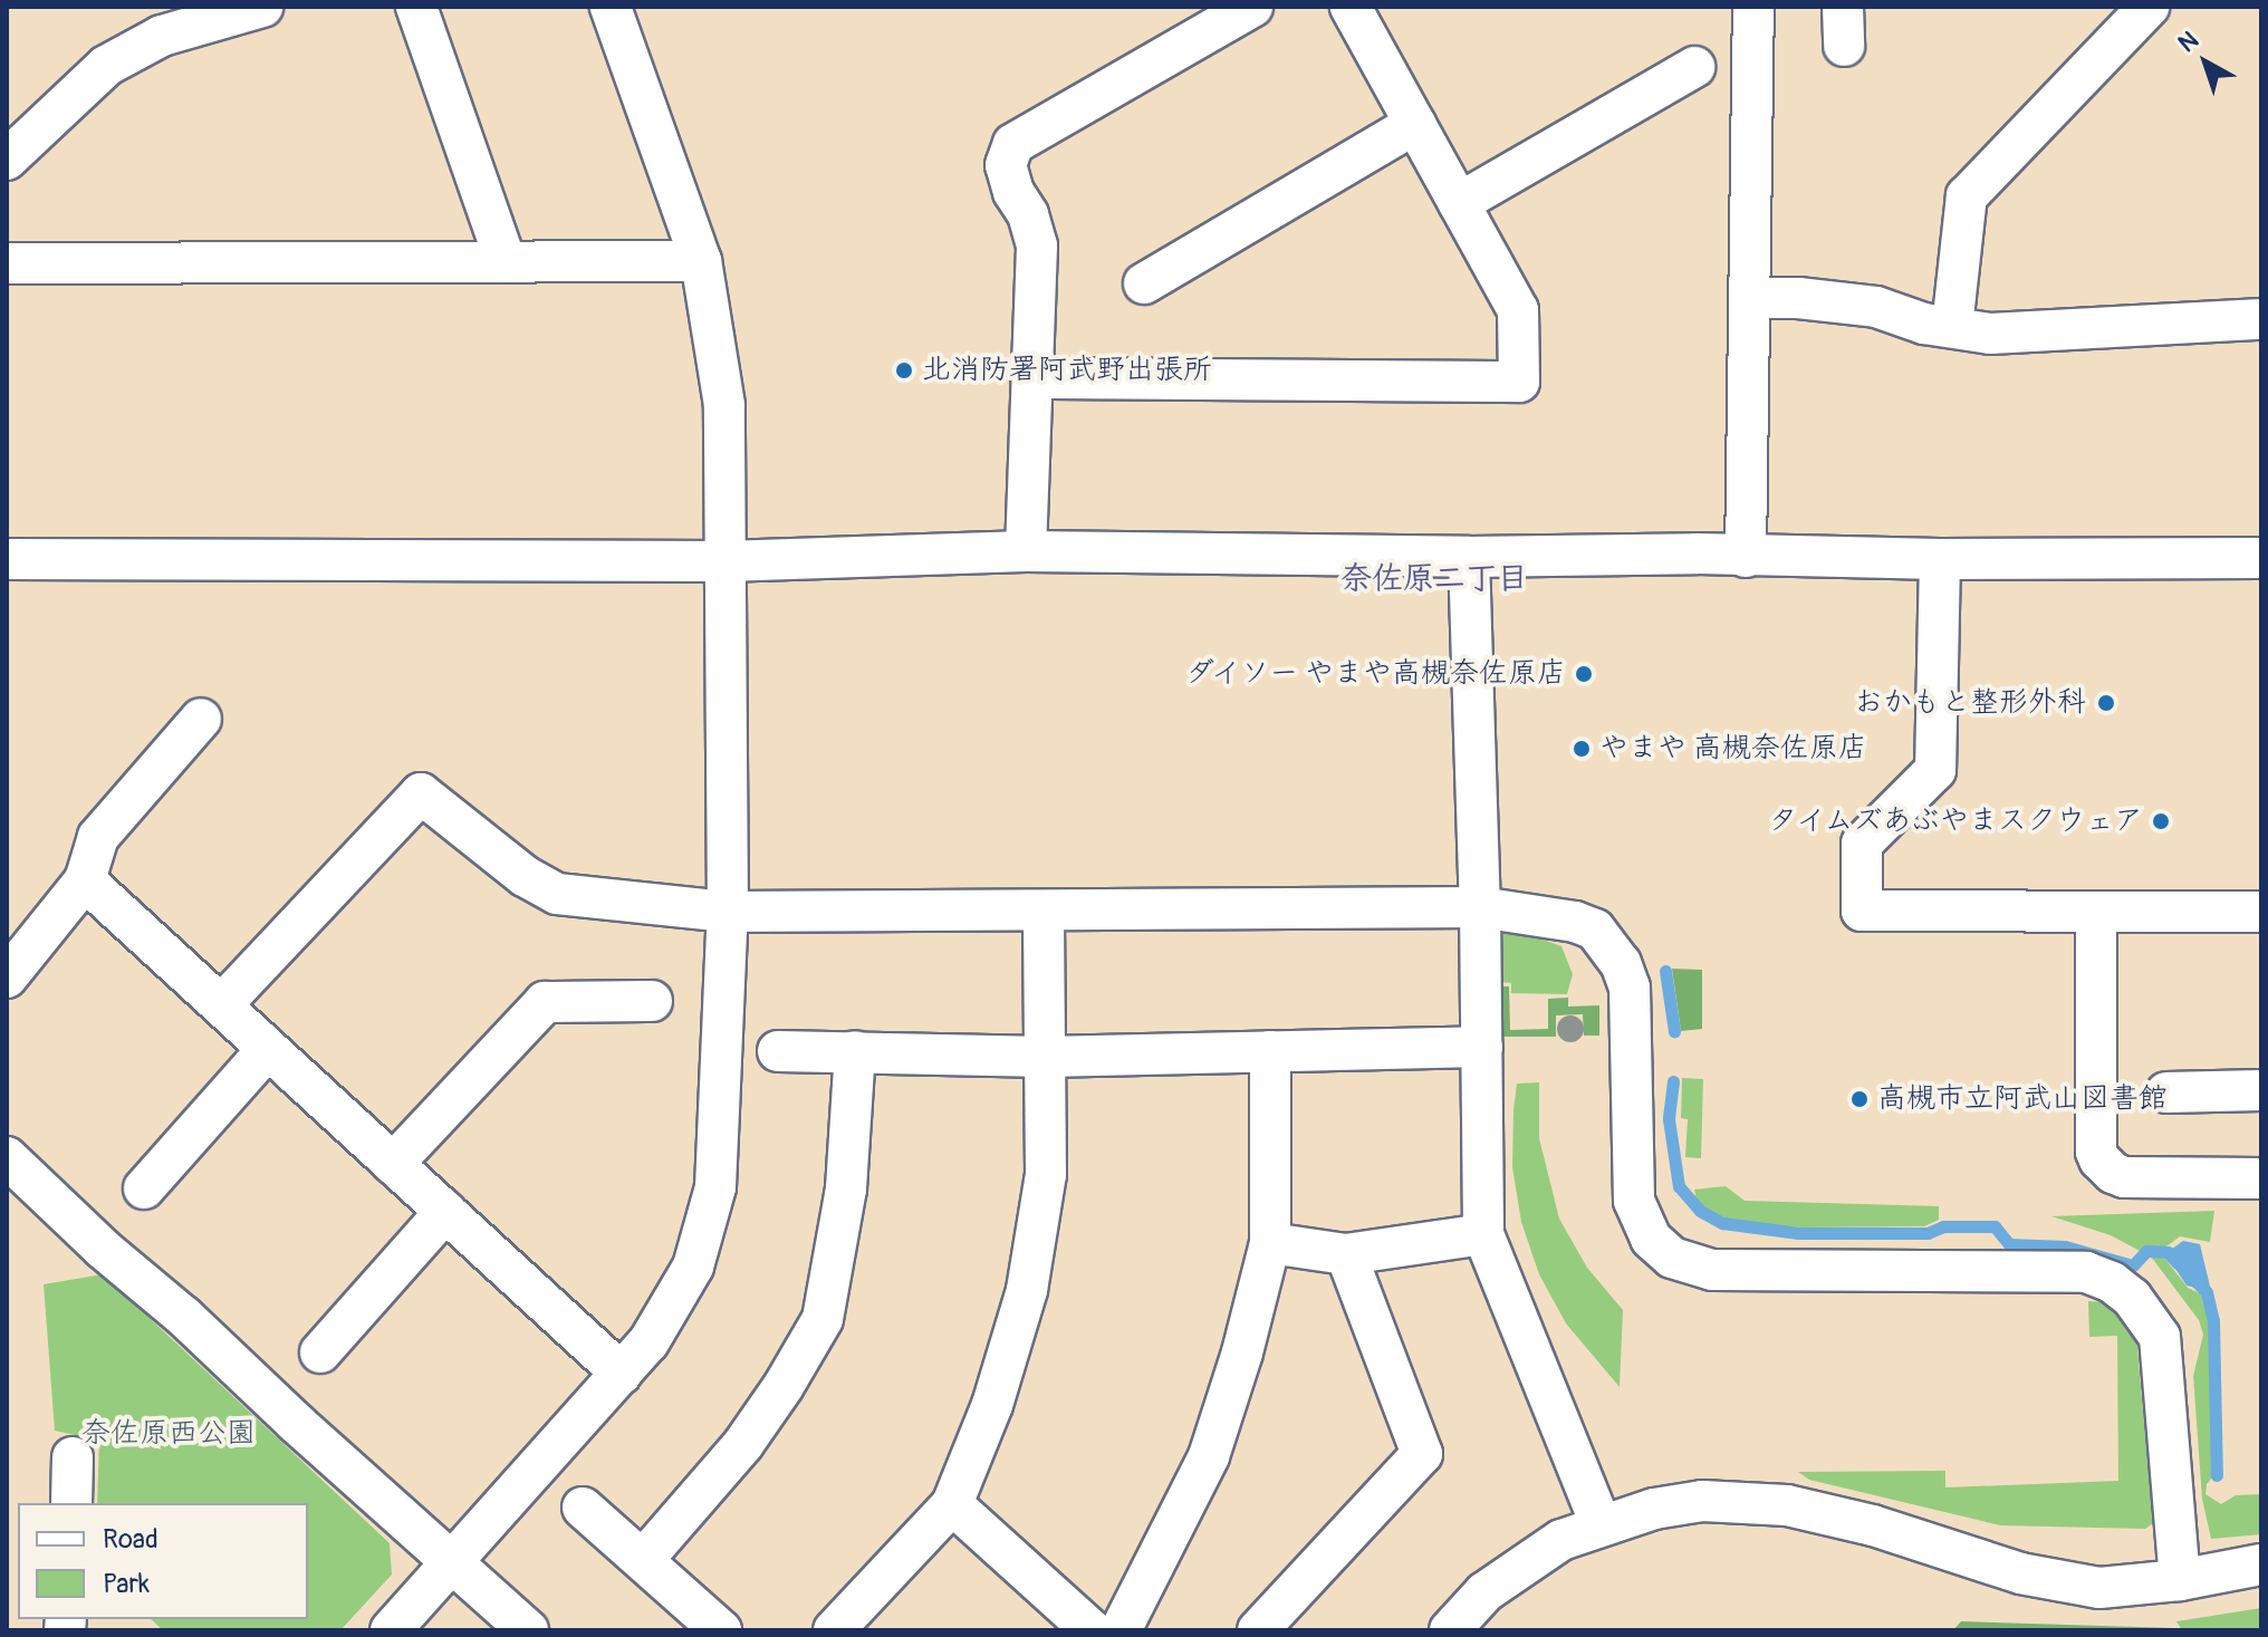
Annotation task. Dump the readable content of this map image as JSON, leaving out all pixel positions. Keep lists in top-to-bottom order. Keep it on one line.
{"districts":["奈佐原二丁目"],"parks":["奈佐原西公園"],"places":["北消防署阿武野出張所","ダイソー やまや高槻奈佐原店","おかもと整形外科","やまや 高槻奈佐原店","タイムズあぶやまスクウェア","高槻市立阿武山図書館"],"legend":["Road","Park"],"north":"top left"}
